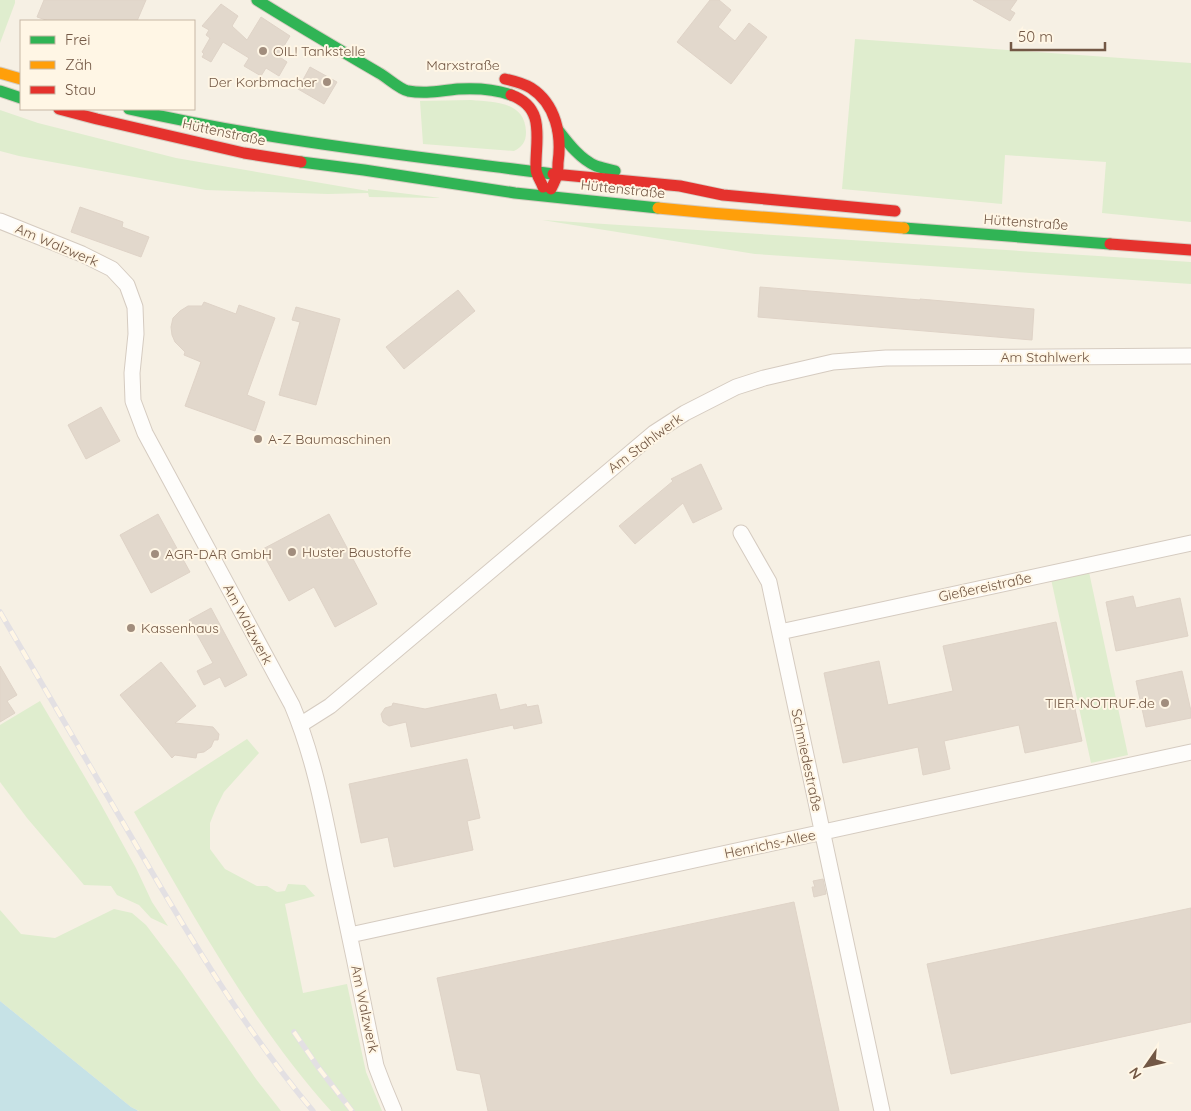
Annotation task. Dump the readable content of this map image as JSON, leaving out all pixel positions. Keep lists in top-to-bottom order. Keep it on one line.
{"streets":{"main road":["Marxstraße","Hüttenstraße"],"street":["Am Walzwerk","Am Stahlwerk","Gießereistraße","Schmiedestraße","Henrichs-Allee"]},"crossings":[["Marxstraße","Hüttenstraße"],["Am Walzwerk","Am Stahlwerk"],["Am Walzwerk","Henrichs-Allee"],["Gießereistraße","Schmiedestraße"],["Schmiedestraße","Henrichs-Allee"]],"places":["OIL! Tankstelle","Der Korbmacher","A-Z Baumaschinen","Huster Baustoffe","AGR-DAR GmbH","Kassenhaus","TIER-NOTRUF.de"],"legend":["Frei","Zäh","Stau"],"scale_bar":"50 m","north":"bottom left"}
